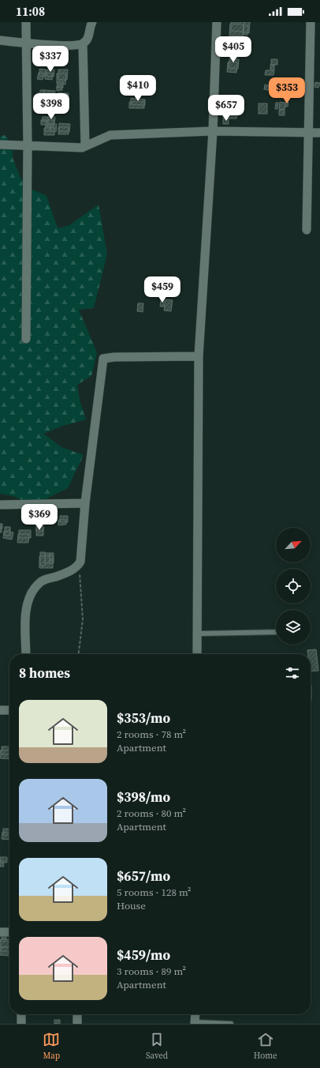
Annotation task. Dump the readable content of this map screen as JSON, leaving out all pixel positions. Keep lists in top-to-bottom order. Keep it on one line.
{"north":"top right","page":{"status":"11:08","price":["$405","$337","$410","$353","$398","$657","$459","$369"],"heading":"8 homes","list":[{"name":"$353/mo","note":"2 rooms · 78 m² · Apartment"},{"name":"$398/mo","note":"2 rooms · 80 m² · Apartment"},{"name":"$657/mo","note":"5 rooms · 128 m² · House"},{"name":"$459/mo","note":"3 rooms · 89 m² · Apartment"}],"tabs":["Map","Saved","Home"]}}
